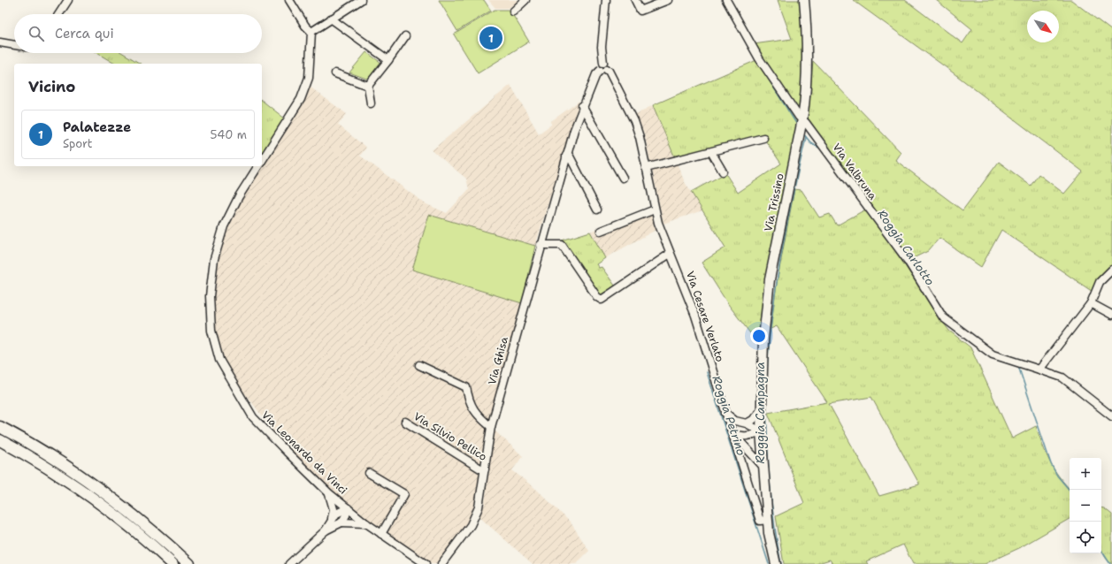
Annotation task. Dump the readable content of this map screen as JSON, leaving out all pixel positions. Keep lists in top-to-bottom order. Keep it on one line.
{"streets":{"main road":["Via Trissino"],"street":["Via Valbruna","Via Cesare Verlato","Via Ghisa","Via Silvio Pellico","Via Leonardo da Vinci"]},"crossings":[["Via Valbruna","Via Trissino"],["Via Cesare Verlato","Via Ghisa"],["Via Ghisa","Via Silvio Pellico"]],"water":["Roggia Carlotto","Roggia Campagna","Roggia Petrino"],"north":"bottom right","page":{"search":"Cerca qui","pins":"1","heading":"Vicino","list":[{"mark":"1","name":"Palatezze","note":"Sport","value":"540 m"}],"map_buttons":["+","−"]}}
